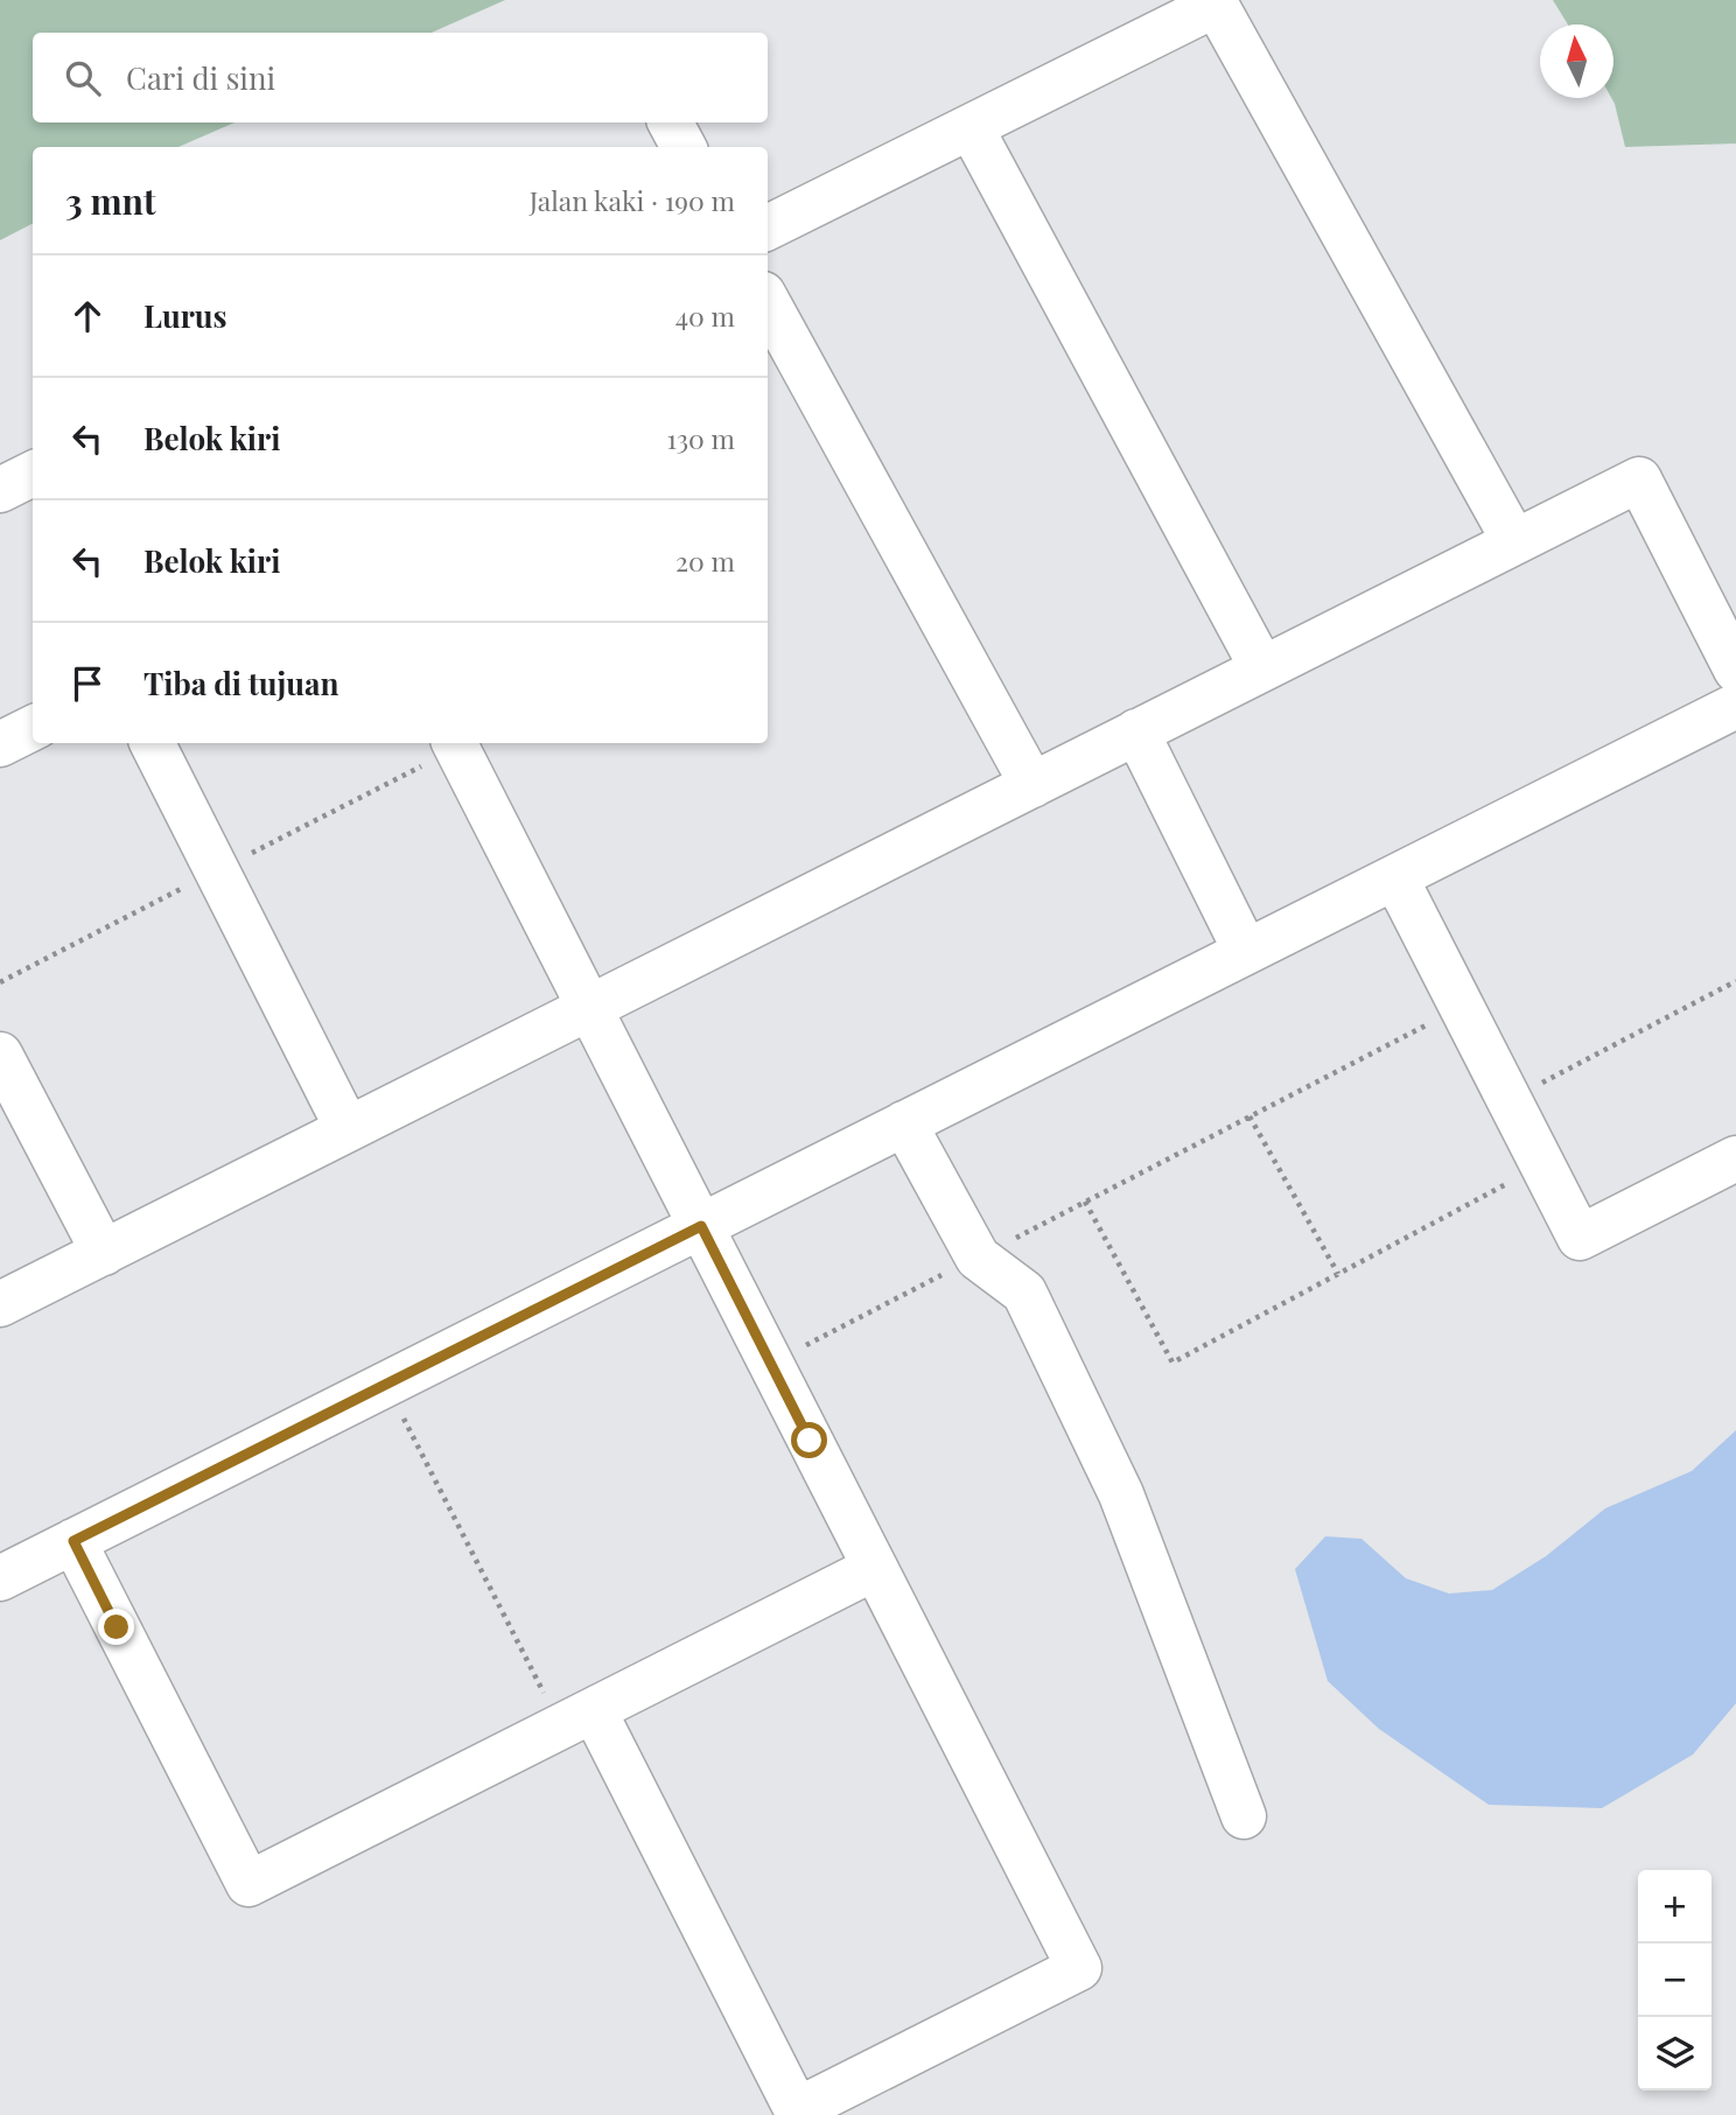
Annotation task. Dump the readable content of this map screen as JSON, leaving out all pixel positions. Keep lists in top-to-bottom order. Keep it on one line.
{"north":"top","page":{"search":"Cari di sini","heading":["3 mnt","Jalan kaki · 190 m"],"list":[["Lurus","40 m"],["Belok kiri","130 m"],["Belok kiri","20 m"],"Tiba di tujuan"],"map_buttons":["+","−"]}}
